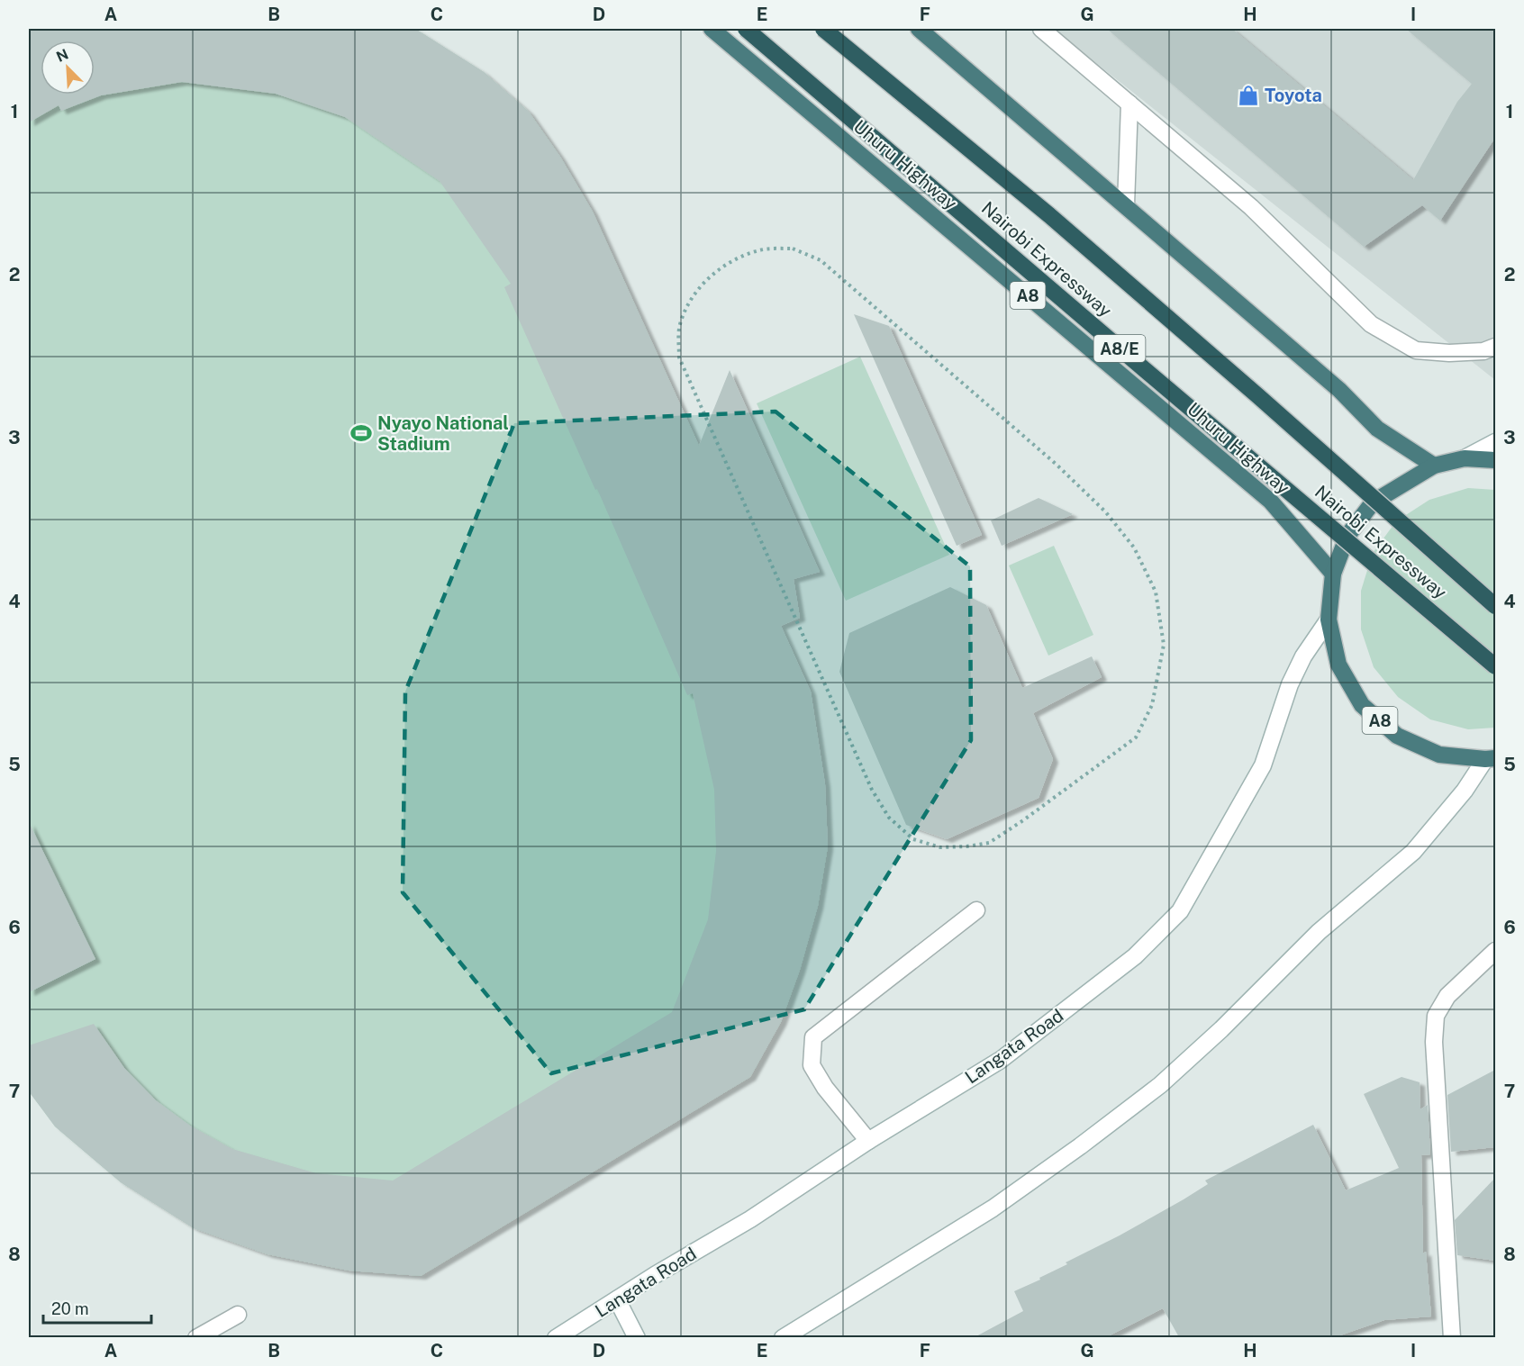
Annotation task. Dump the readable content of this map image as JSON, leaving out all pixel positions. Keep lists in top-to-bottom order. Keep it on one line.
{"streets":{"highway":["Uhuru Highway","Nairobi Expressway","A8","A8/E"],"main road":["Langata Road"]},"crossings":[["Uhuru Highway","A8"],["A8","Langata Road"]],"places":{"shop":["Toyota"],"sports":["Nyayo National Stadium"]},"scale_bar":"20 m","north":"top left","grid":{"columns":["A","B","C","D","E","F","G","H","I"],"rows":["1","2","3","4","5","6","7","8"]}}
